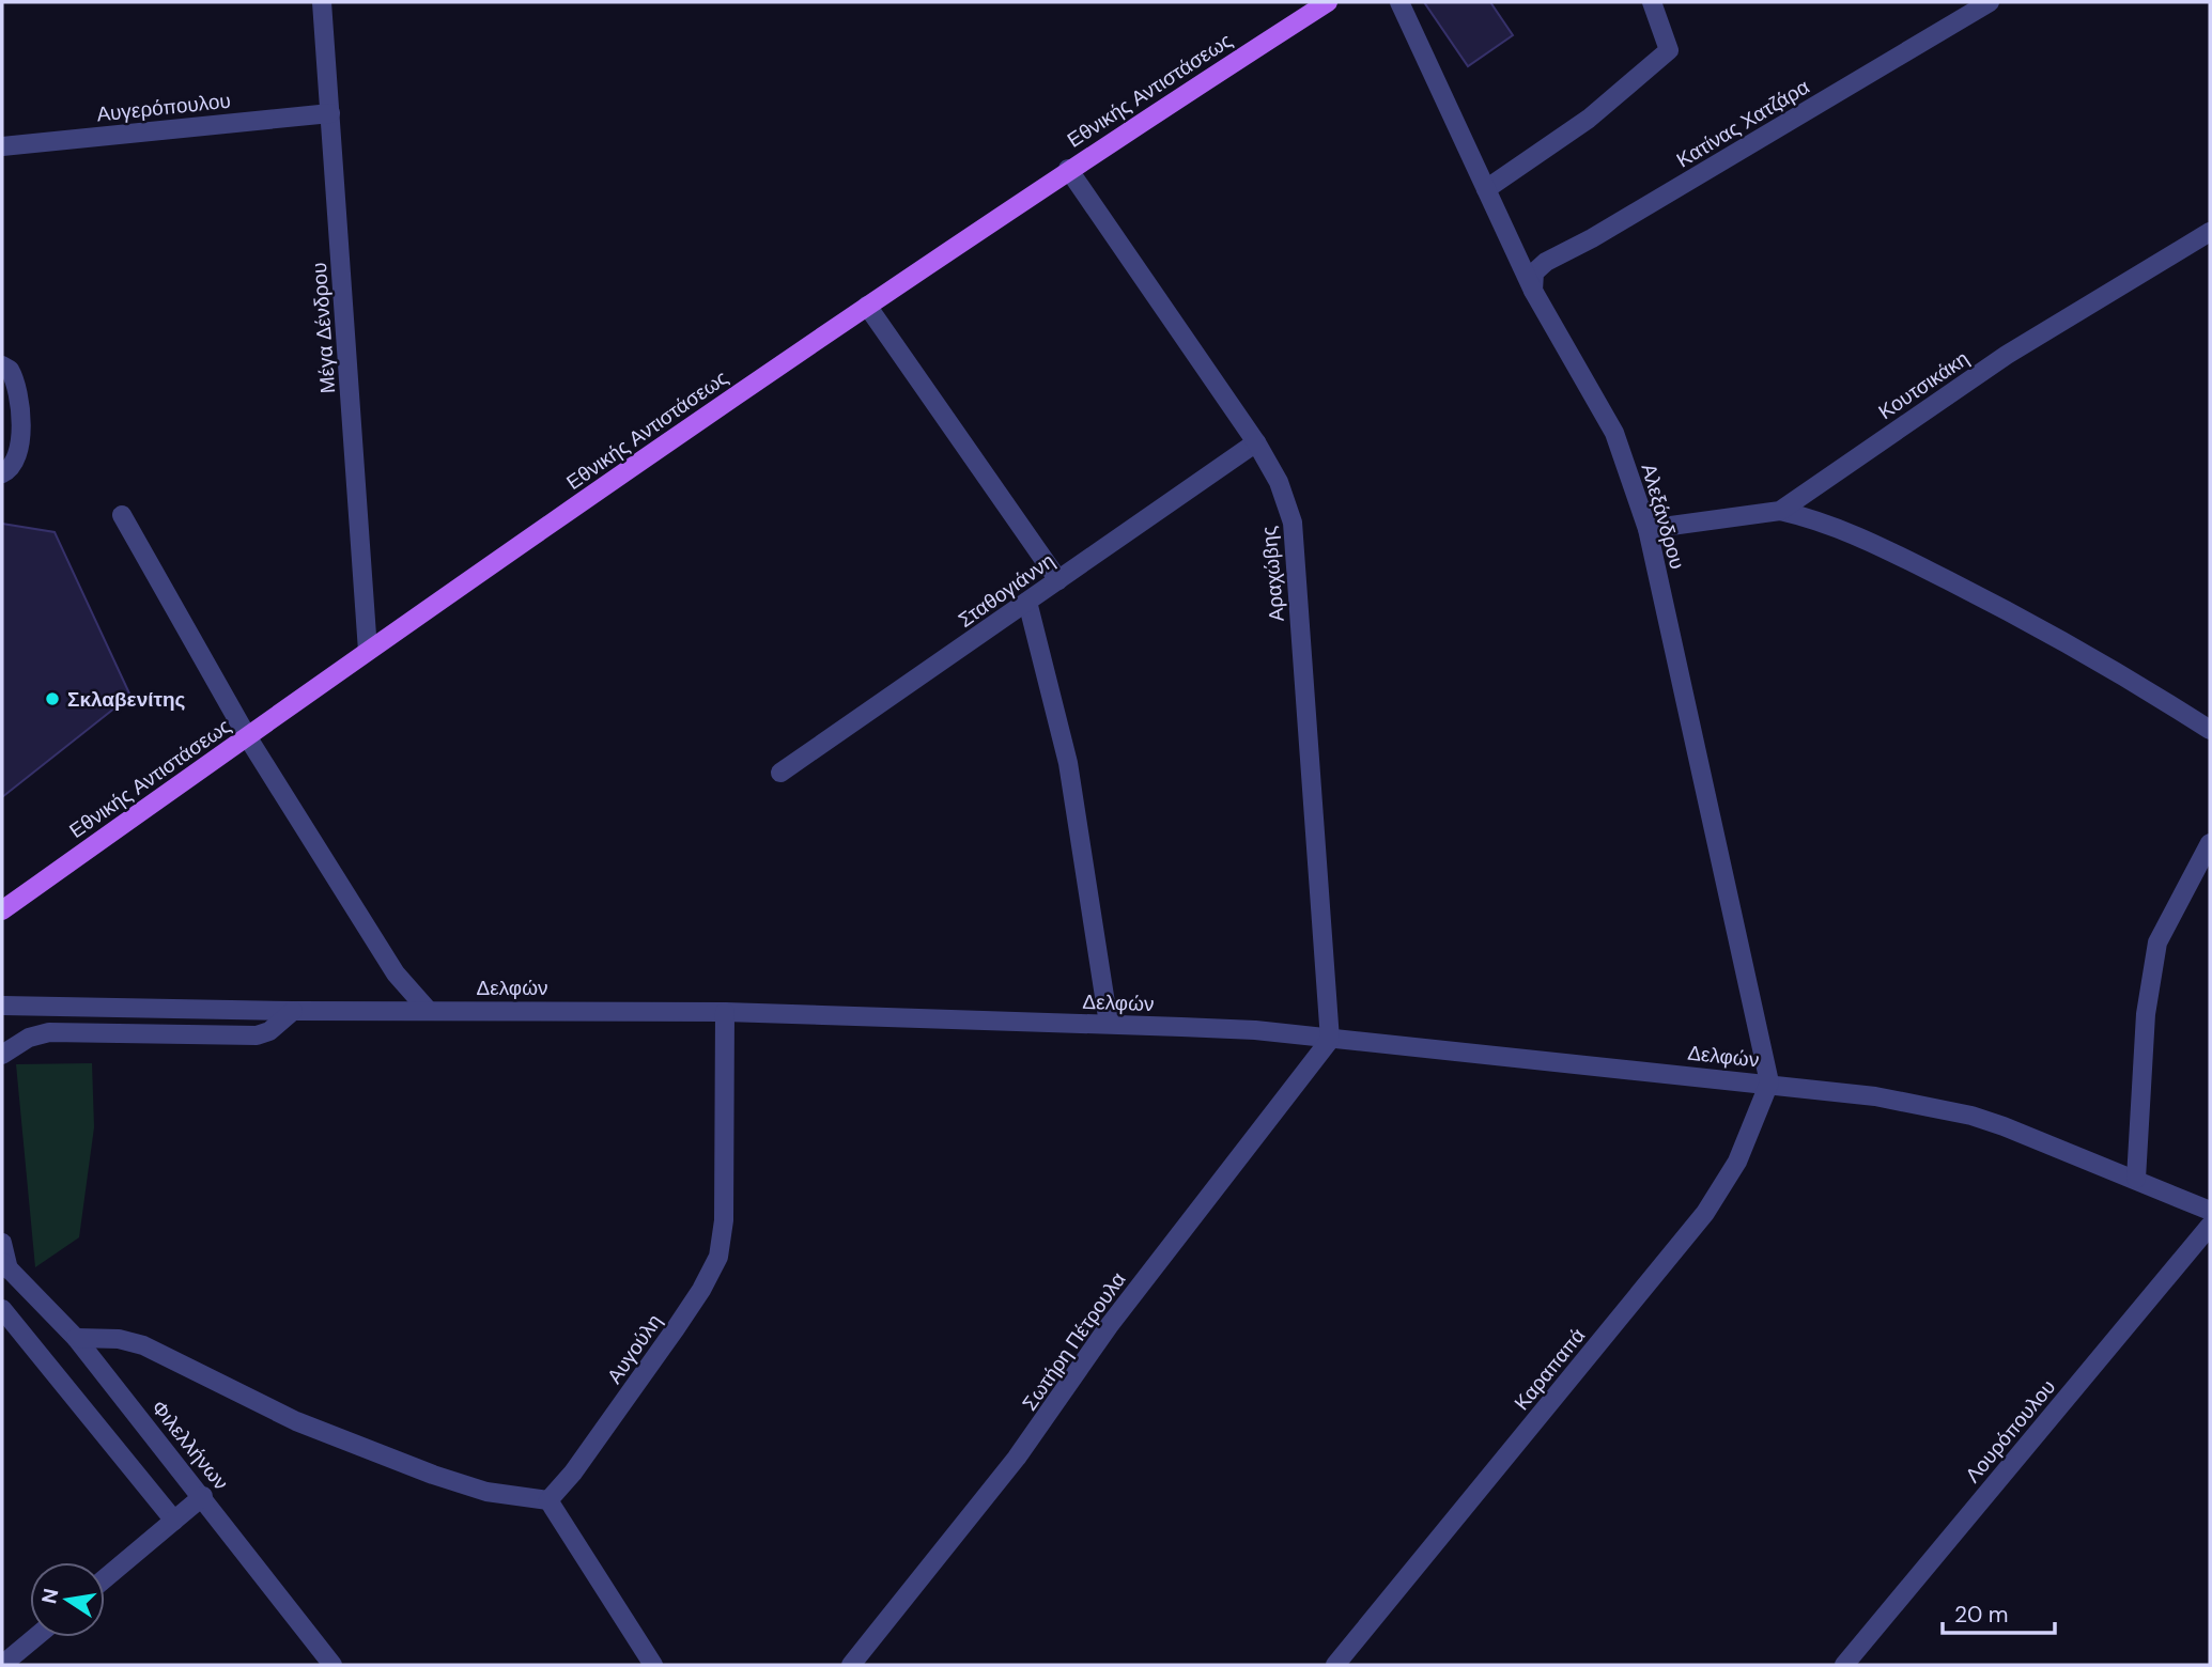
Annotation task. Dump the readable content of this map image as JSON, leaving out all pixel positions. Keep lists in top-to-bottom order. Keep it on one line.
{"streets":{"main road":["Εθνικής Αντιστάσεως"],"street":["Αυγερόπουλου","Κατίνας Χατζάρα","Μέγα Δένδρου","Κουτσικάκη","Αλεξάνδρου","Αραχώβης","Σταθογιάννη","Δελφών","Σωτήρη Πέτρουλα","Αυγούλη","Καραπαπά","Λουρόπουλου","Φιλελλήνων"]},"crossings":[["Εθνικής Αντιστάσεως","Μέγα Δένδρου"],["Εθνικής Αντιστάσεως","Αραχώβης"],["Αυγερόπουλου","Μέγα Δένδρου"],["Κατίνας Χατζάρα","Αλεξάνδρου"],["Κουτσικάκη","Αλεξάνδρου"],["Αλεξάνδρου","Δελφών"],["Αλεξάνδρου","Καραπαπά"],["Αραχώβης","Σταθογιάννη"],["Αραχώβης","Δελφών"],["Αραχώβης","Σωτήρη Πέτρουλα"],["Δελφών","Σωτήρη Πέτρουλα"],["Δελφών","Αυγούλη"],["Δελφών","Καραπαπά"]],"places":["Σκλαβενίτης"],"scale_bar":"20 m","north":"left"}
